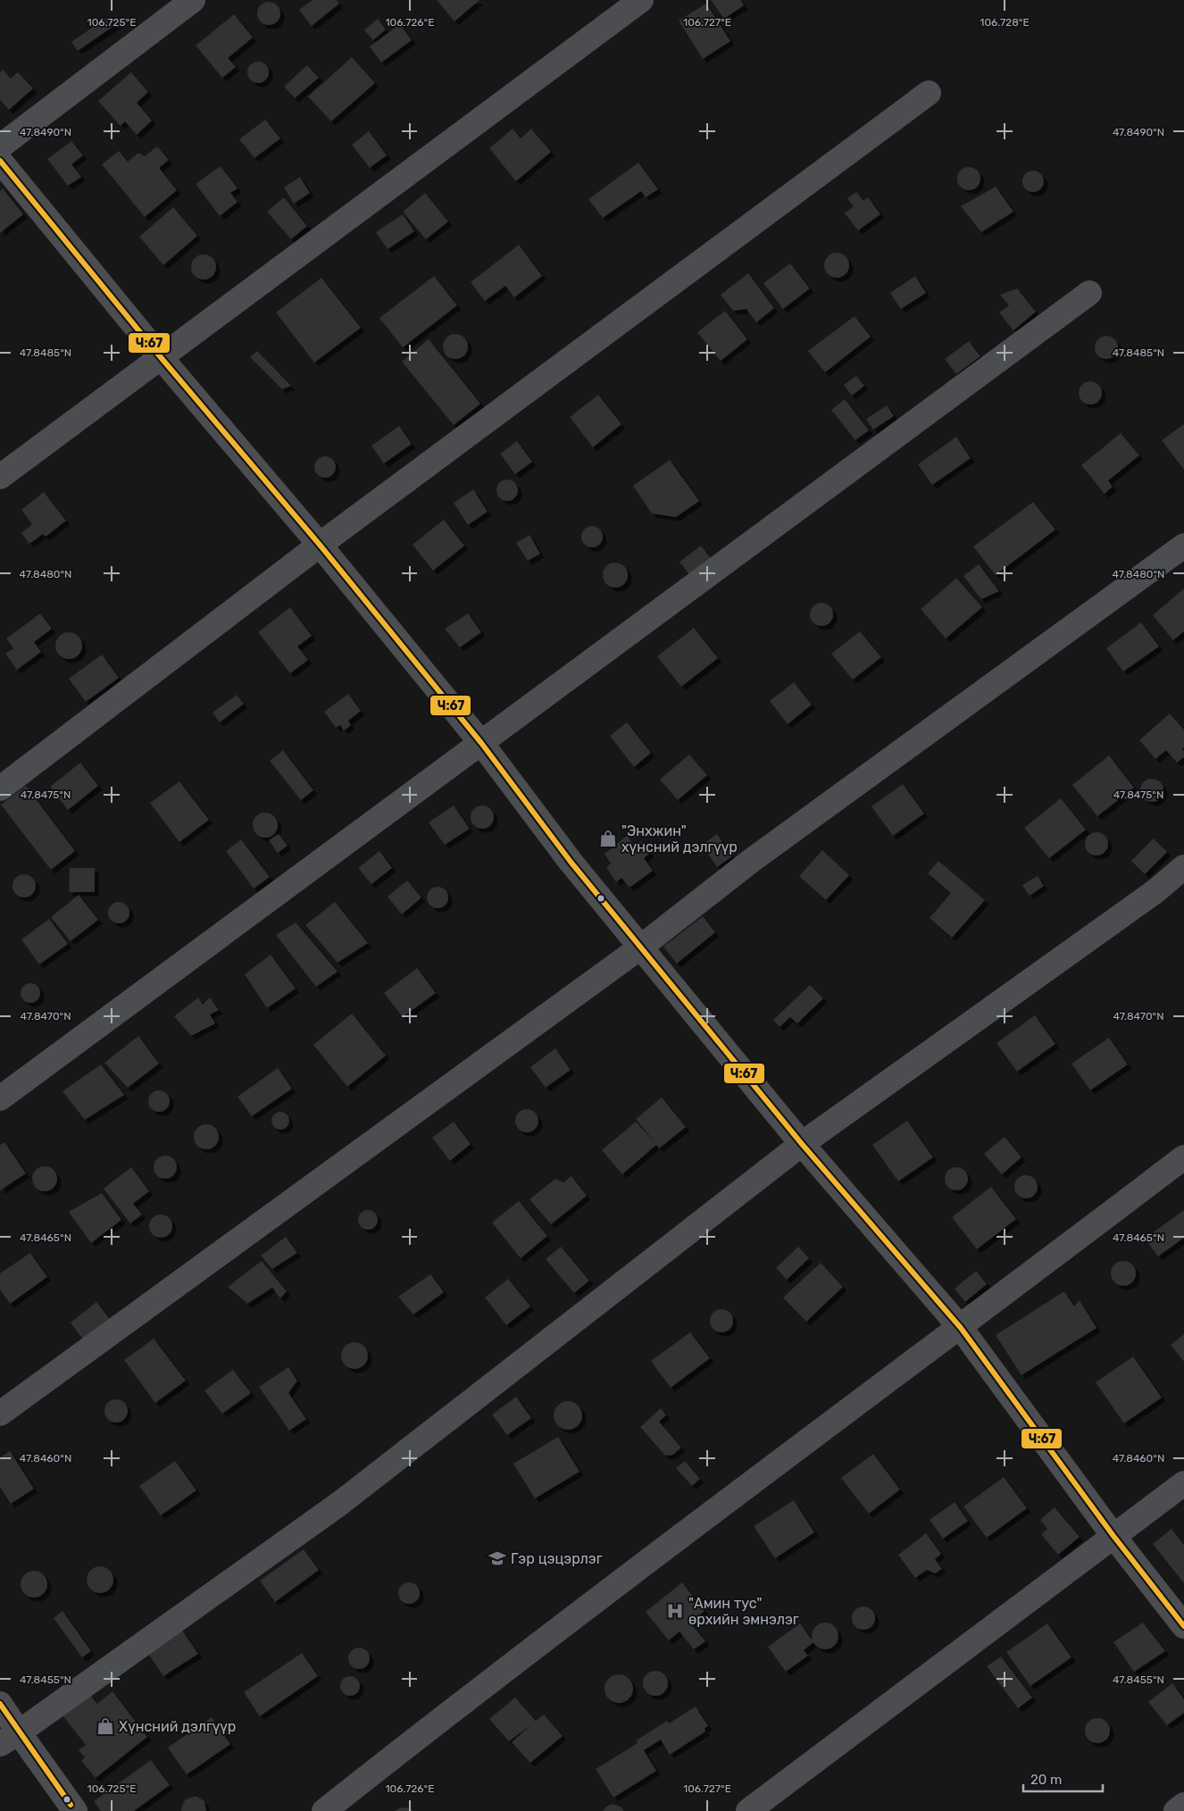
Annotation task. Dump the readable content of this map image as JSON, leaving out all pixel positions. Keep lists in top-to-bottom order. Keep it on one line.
{"places":{"shop":["\"Энхжин\" хүнсний дэлгүүр","Хүнсний дэлгүүр"],"school or university":["Гэр цэцэрлэг"],"hospital":["\"Амин тус\" өрхийн эмнэлэг"]},"lines":["transit line Ч:67"],"scale_bar":"20 m","coordinates":["106.725°E","106.726°E","106.727°E","106.728°E","47.8490°N","47.8485°N","47.8480°N","47.8475°N","47.8470°N","47.8465°N","47.8460°N","47.8455°N"]}
